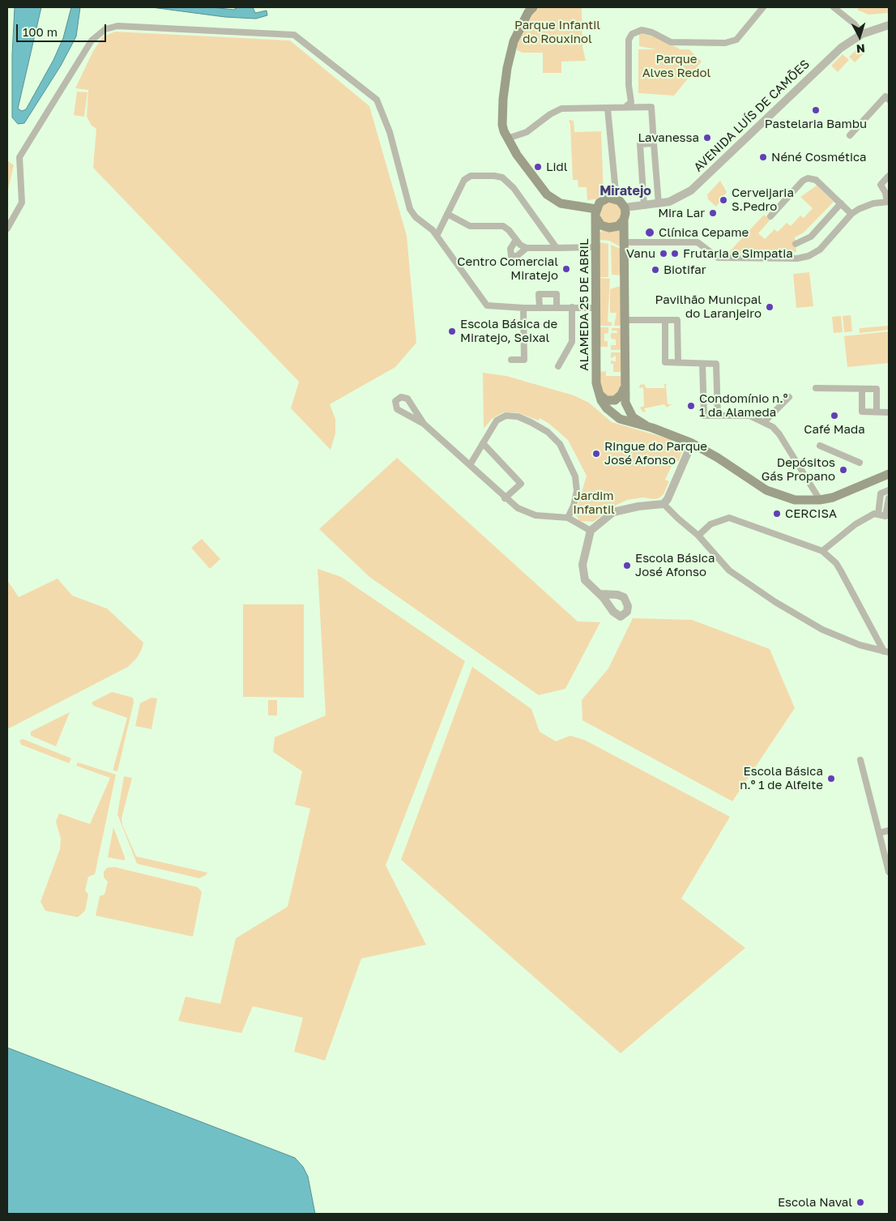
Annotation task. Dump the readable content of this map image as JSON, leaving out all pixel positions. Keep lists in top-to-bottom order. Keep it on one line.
{"streets":{"main road":["ALAMEDA 25 DE ABRIL"],"street":["AVENIDA LUÍS DE CAMÕES"]},"crossings":[["AVENIDA LUÍS DE CAMÕES","ALAMEDA 25 DE ABRIL"]],"districts":["Miratejo"],"parks":["Parque Infantil do Rouxinol","Parque Alves Redol","Jardim Infantil"],"places":["Pastelaria Bambu","Lavanessa","Néné Cosmética","Lidl","Cerveijaria S.Pedro","Mira Lar","Clínica Cepame","Vanu","Frutaria e Simpatia","Centro Comercial Miratejo","Biotifar","Pavilhão Municpal do Laranjeiro","Escola Básica de Miratejo, Seixal","Condomínio n.º 1 da Alameda","Café Mada","Ringue do Parque José Afonso","Depósitos Gás Propano","CERCISA","Escola Básica José Afonso","Escola Básica n.º 1 de Alfeite","Escola Naval"],"scale_bar":"100 m","north":"bottom"}
